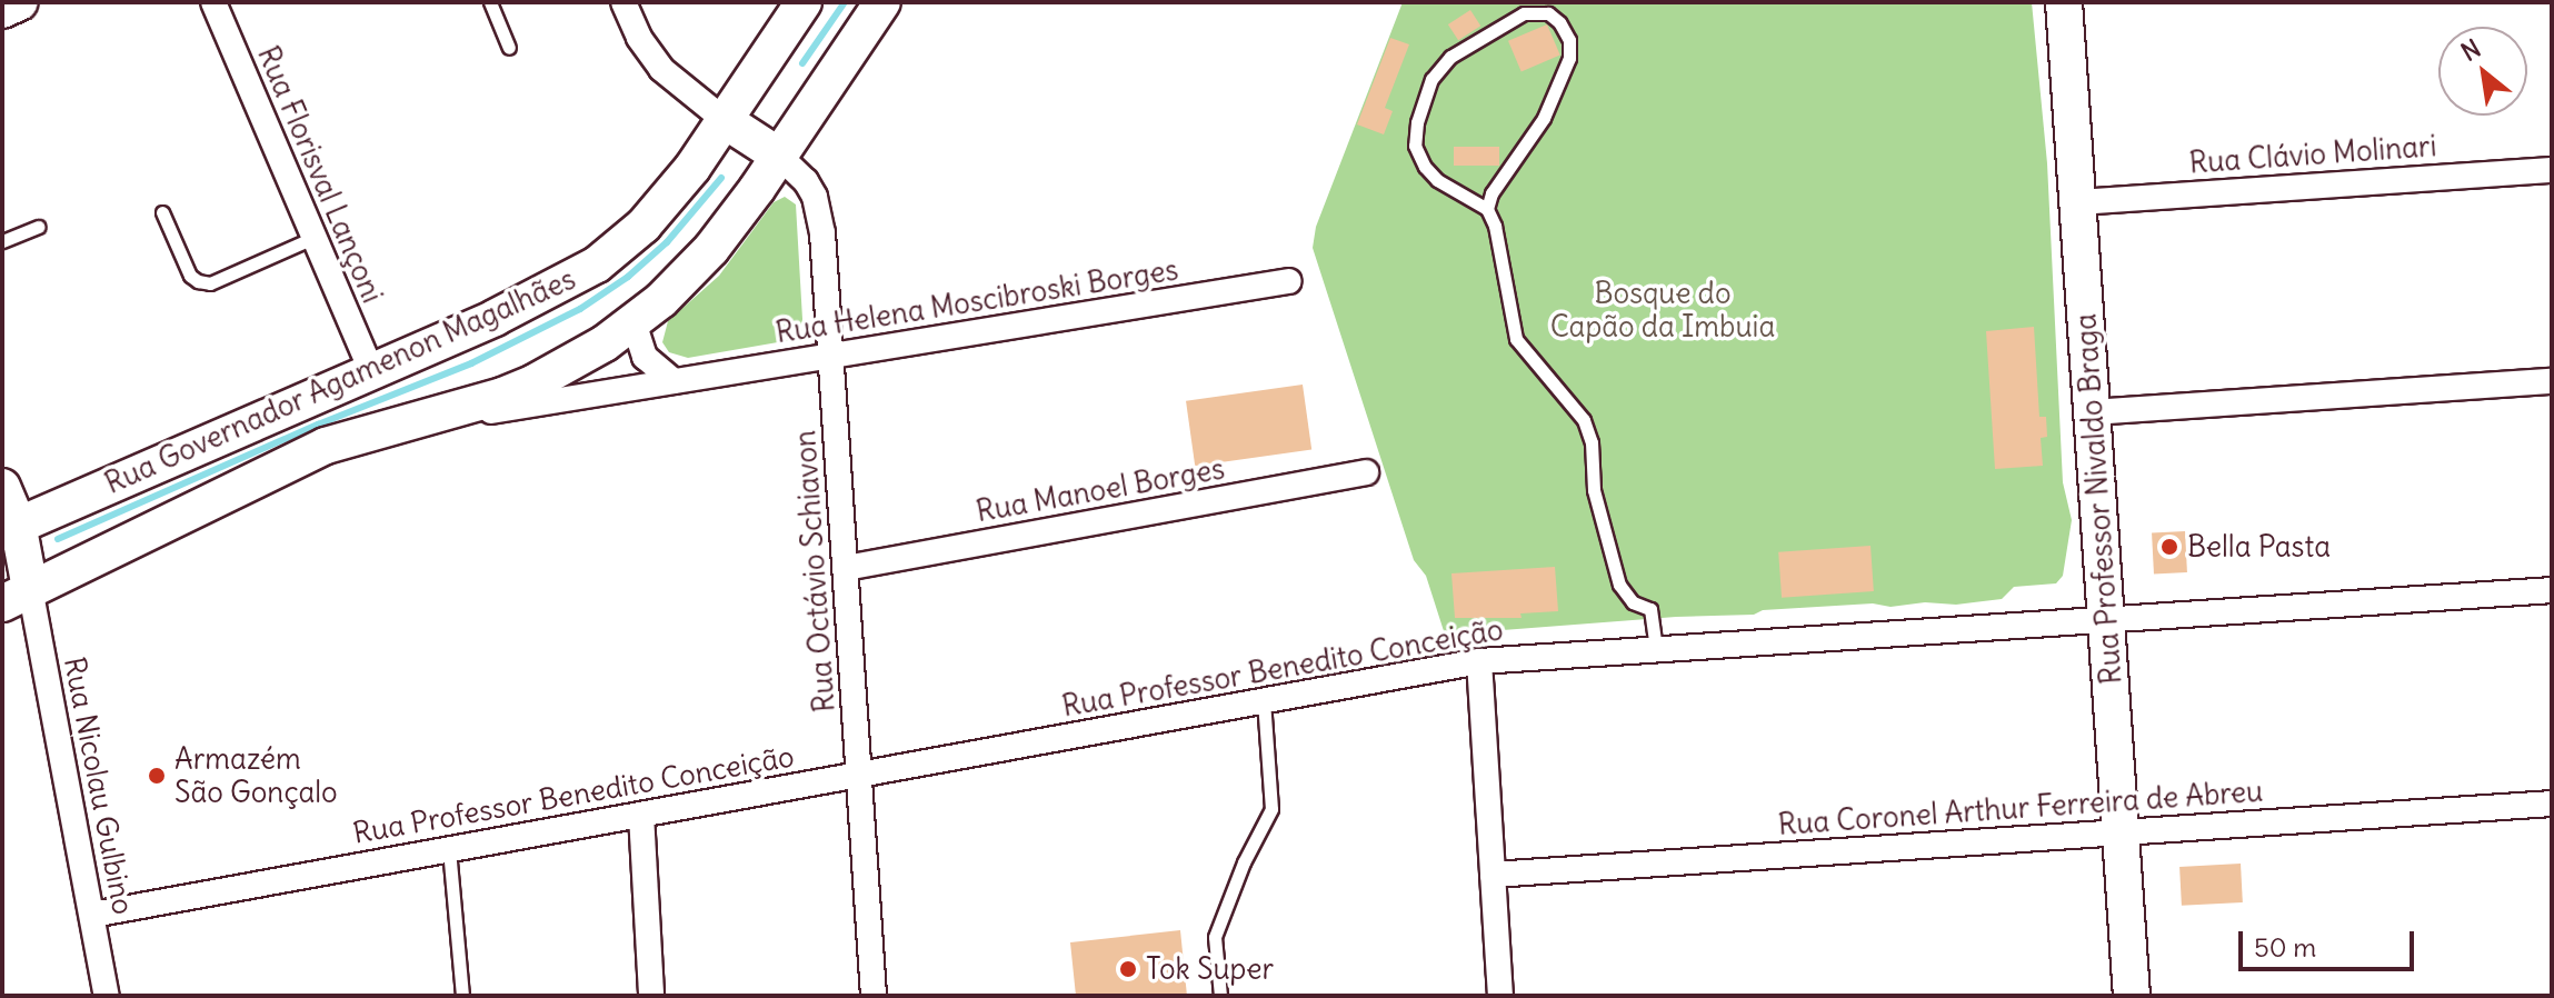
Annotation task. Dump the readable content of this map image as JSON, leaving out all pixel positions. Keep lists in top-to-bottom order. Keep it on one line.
{"streets":{"street":["Rua Clávio Molinari","Rua Florisval Lançoni","Rua Helena Moscibroski Borges","Rua Governador Agamenon Magalhães","Rua Manoel Borges","Rua Professor Nivaldo Braga","Rua Octávio Schiavon","Rua Professor Benedito Conceição","Rua Nicolau Gulbino","Rua Coronel Arthur Ferreira de Abreu"]},"crossings":[["Rua Clávio Molinari","Rua Professor Nivaldo Braga"],["Rua Florisval Lançoni","Rua Governador Agamenon Magalhães"],["Rua Helena Moscibroski Borges","Rua Governador Agamenon Magalhães"],["Rua Helena Moscibroski Borges","Rua Octávio Schiavon"],["Rua Governador Agamenon Magalhães","Rua Octávio Schiavon"],["Rua Governador Agamenon Magalhães","Rua Nicolau Gulbino"],["Rua Manoel Borges","Rua Octávio Schiavon"],["Rua Professor Nivaldo Braga","Rua Professor Benedito Conceição"],["Rua Professor Nivaldo Braga","Rua Coronel Arthur Ferreira de Abreu"],["Rua Octávio Schiavon","Rua Professor Benedito Conceição"],["Rua Professor Benedito Conceição","Rua Nicolau Gulbino"]],"parks":["Bosque do Capão da Imbuia"],"places":["Bella Pasta","Armazém São Gonçalo","Tok Super"],"scale_bar":"50 m","north":"top left"}
